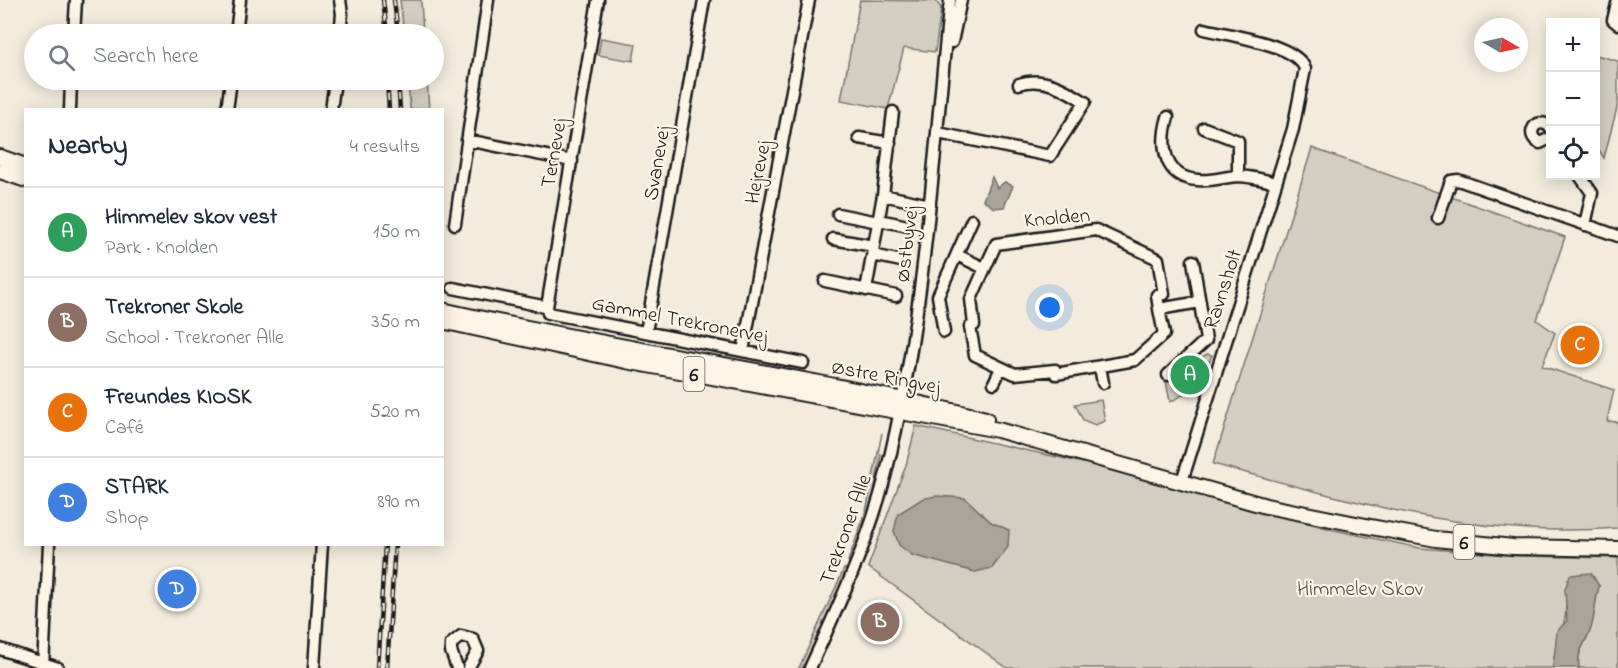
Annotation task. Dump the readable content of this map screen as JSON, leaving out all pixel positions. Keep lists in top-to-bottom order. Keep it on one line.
{"streets":{"main road":["6","Østre Ringvej"],"street":["Ternevej","Svanevej","Hejrevej","Knolden","Østbyvej","Ravnsholt","Gammel Trekronervej","Trekroner Alle"]},"crossings":[["Ternevej","Gammel Trekronervej"],["Svanevej","Gammel Trekronervej"],["Hejrevej","Gammel Trekronervej"],["Østbyvej","Østre Ringvej"],["Østbyvej","Trekroner Alle"],["Ravnsholt","Østre Ringvej"],["Østre Ringvej","Trekroner Alle"]],"parks":["Himmelev Skov"],"north":"right","page":{"map_buttons":["+","−"],"search":"Search here","heading":["Nearby","4 results"],"list":[{"mark":"A","name":"Himmelev skov vest","note":"Park · Knolden","value":"150 m"},{"mark":"B","name":"Trekroner Skole","note":"School · Trekroner Alle","value":"350 m"},{"mark":"C","name":"Freundes KIOSK","note":"Café","value":"520 m"},{"mark":"D","name":"STARK","note":"Shop","value":"890 m"}],"pins":["C","A","D","B"]}}
